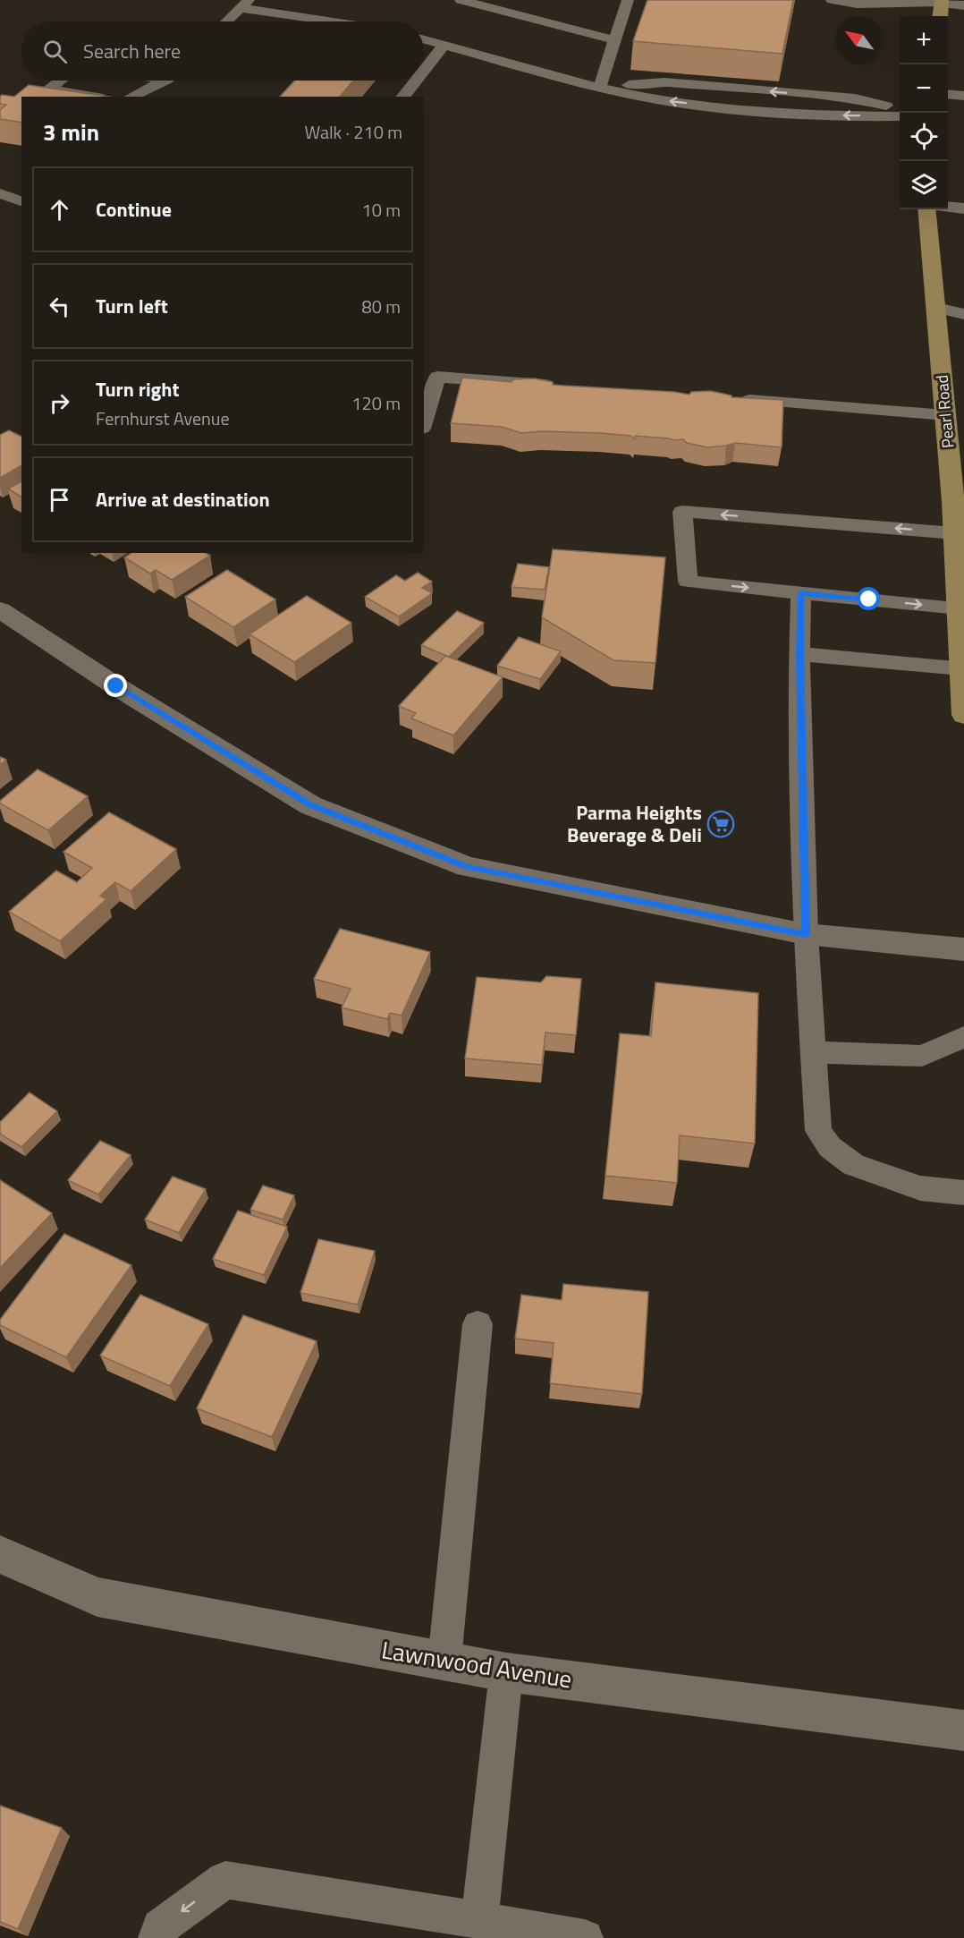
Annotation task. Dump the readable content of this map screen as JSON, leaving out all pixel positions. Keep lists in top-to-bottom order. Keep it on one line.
{"streets":{"main road":["Pearl Road"],"street":["Lawnwood Avenue"]},"places":{"supermarket":["Parma Heights Beverage & Deli"]},"north":"top left","page":{"map_buttons":["+","−"],"search":"Search here","heading":["3 min","Walk · 210 m"],"list":[["Continue","10 m"],["Turn left","80 m"],["Turn right","Fernhurst Avenue","120 m"],"Arrive at destination"]}}
